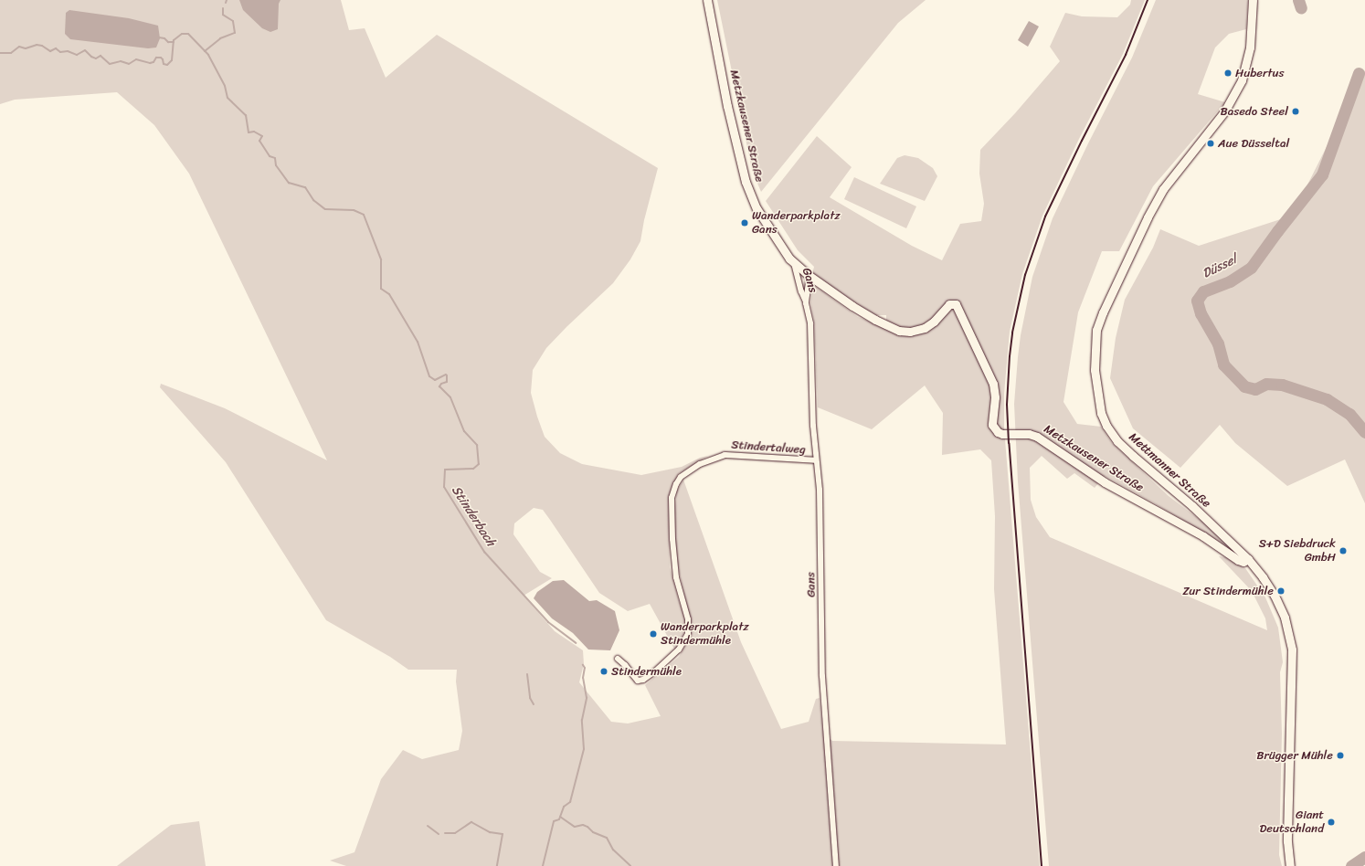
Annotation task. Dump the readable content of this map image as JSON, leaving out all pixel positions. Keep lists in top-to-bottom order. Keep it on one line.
{"streets":{"main road":["Metzkausener Straße","Mettmanner Straße"],"street":["Gans","Stindertalweg"]},"crossings":[["Metzkausener Straße","Gans"],["Metzkausener Straße","Mettmanner Straße"],["Gans","Stindertalweg"]],"water":["Düssel","Stinderbach"],"places":["Hubertus","Basedo Steel","Aue Düsseltal","Wanderparkplatz Gans","S+D Siebdruck GmbH","Zur Stindermühle","Wanderparkplatz Stindermühle","Stindermühle","Brügger Mühle","Giant Deutschland"]}
